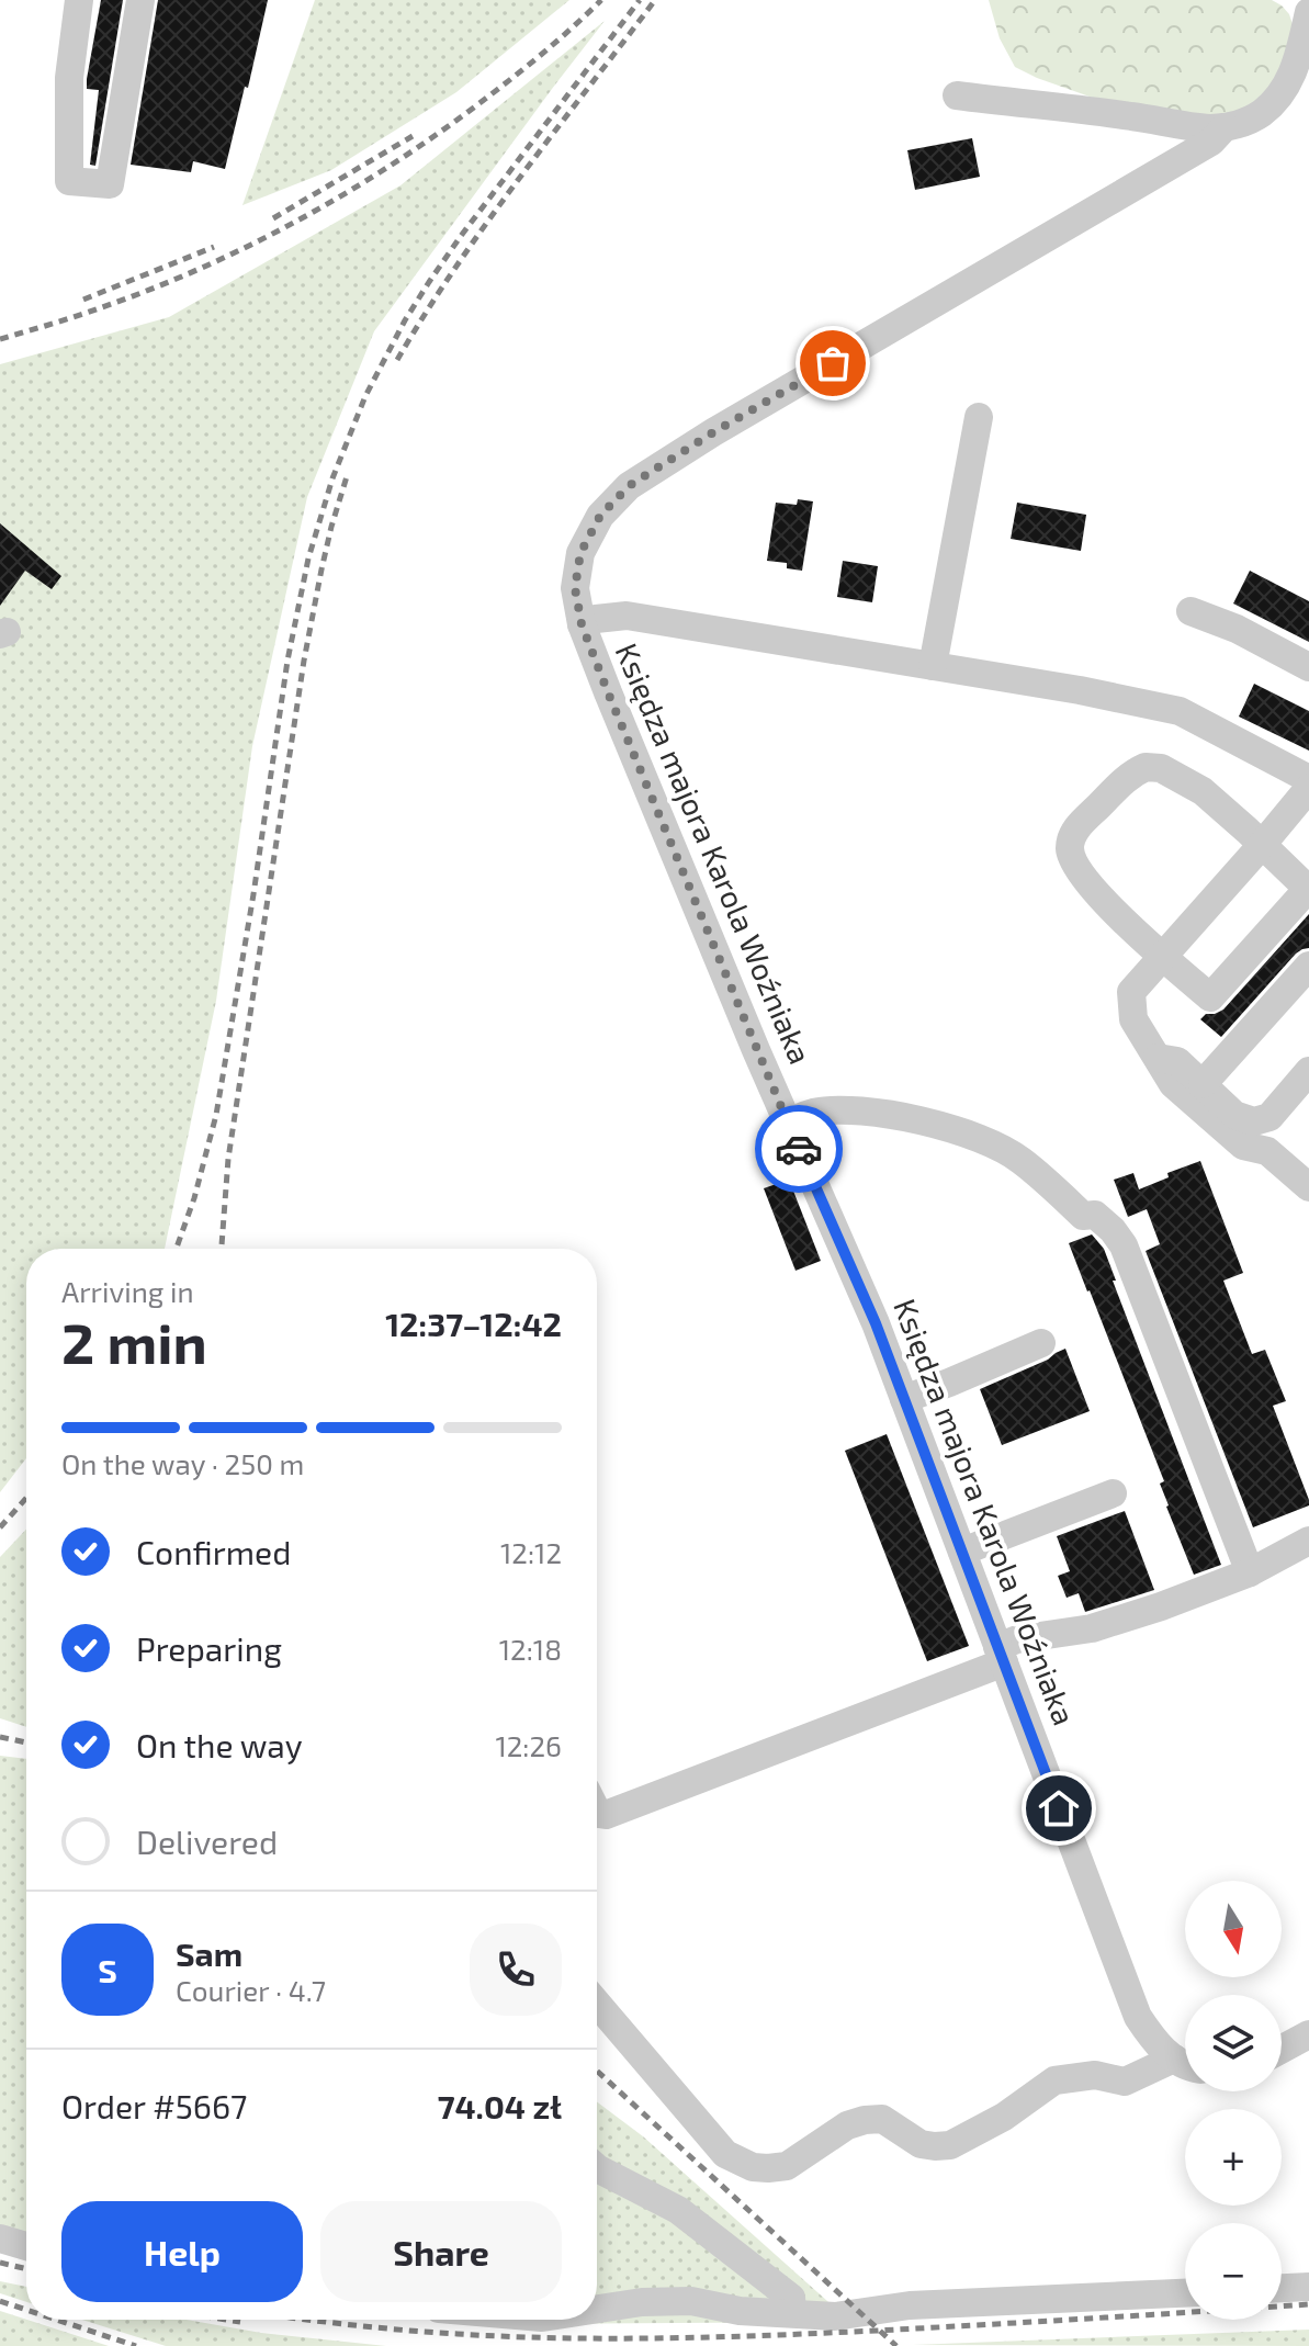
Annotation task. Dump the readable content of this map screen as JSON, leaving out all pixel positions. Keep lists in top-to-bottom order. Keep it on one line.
{"streets":{"street":["Księdza majora Karola Woźniaka"]},"north":"bottom","page":{"heading":["2 min","Arriving in","12:37–12:42"],"panel":["Sam","Courier · 4.7","Order #5667","74.04 zł"],"bar":"On the way · 250 m","list":[["Confirmed","12:12"],["Preparing","12:18"],["On the way","12:26"],"Delivered"],"map_buttons":["+","−"],"round":"S","buttons":["Help","Share"]}}
